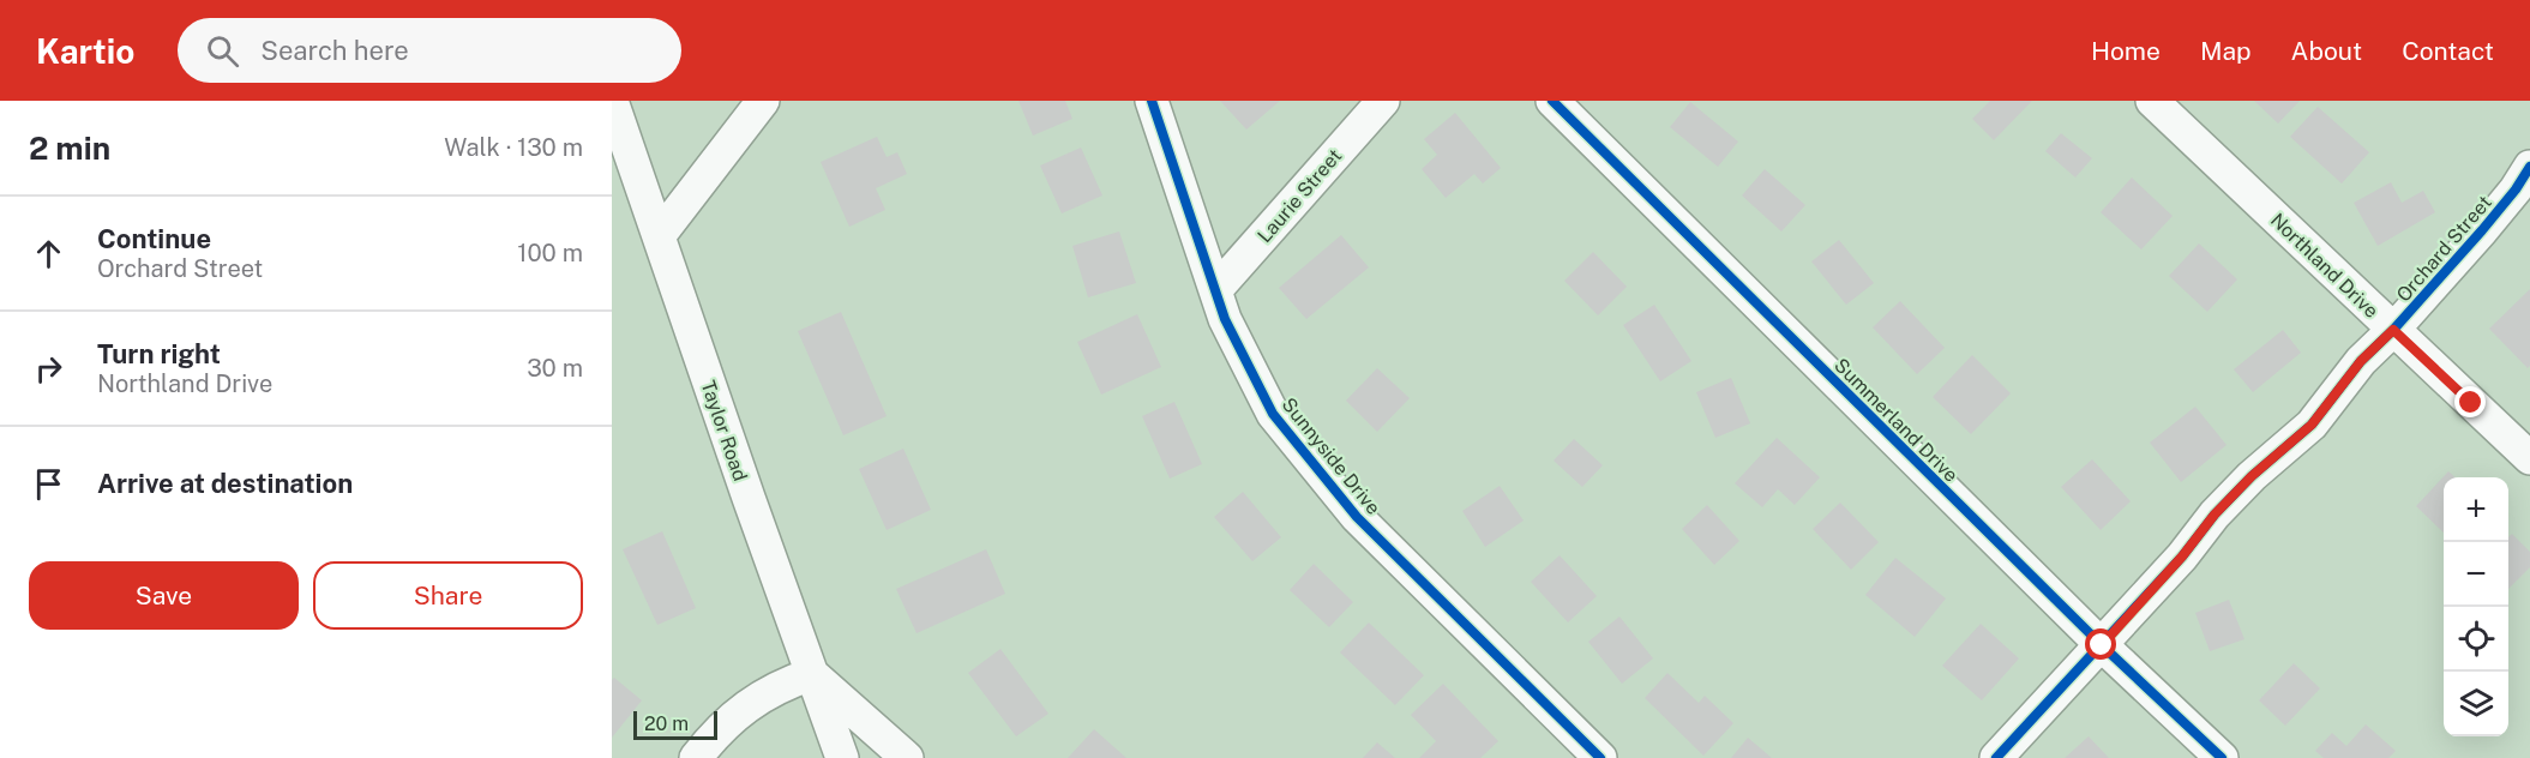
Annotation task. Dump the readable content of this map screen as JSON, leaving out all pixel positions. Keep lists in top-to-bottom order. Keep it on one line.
{"streets":{"street":["Laurie Street","Orchard Street","Northland Drive","Summerland Drive","Taylor Road","Sunnyside Drive"]},"crossings":[["Laurie Street","Sunnyside Drive"],["Orchard Street","Northland Drive"],["Orchard Street","Summerland Drive"]],"scale_bar":"20 m","page":{"header":"Kartio","search":"Search here","nav":["Home","Map","About","Contact"],"heading":["2 min","Walk · 130 m"],"list":[["Continue","Orchard Street","100 m"],["Turn right","Northland Drive","30 m"],"Arrive at destination"],"map_buttons":["+","−"],"buttons":["Save","Share"],"scale":"20 m"}}
